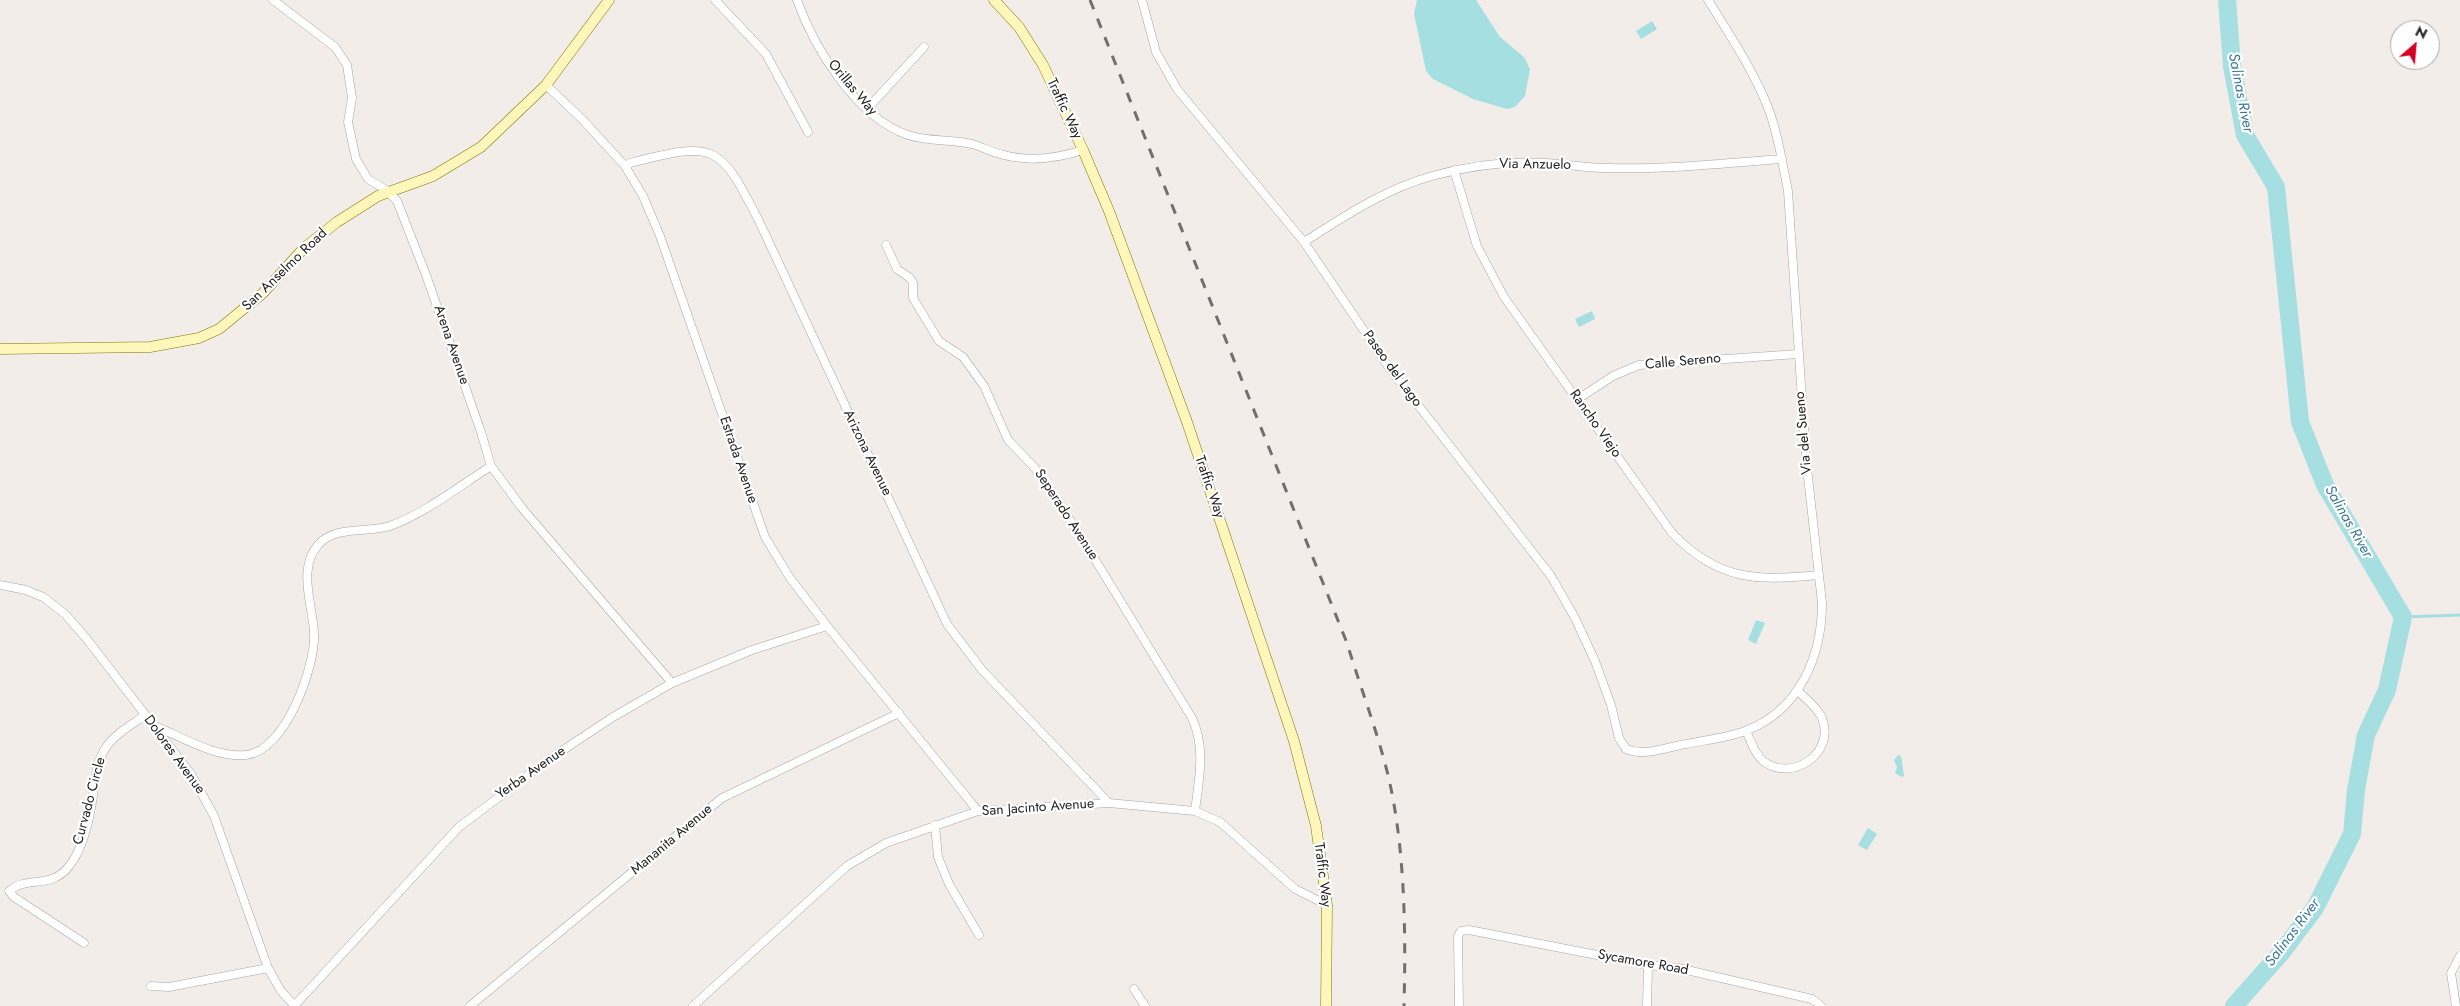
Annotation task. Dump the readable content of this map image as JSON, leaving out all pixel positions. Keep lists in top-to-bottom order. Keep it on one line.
{"streets":{"street":["Orillas Way","Traffic Way","Via Anzuelo","San Anselmo Road","Arena Avenue","Calle Sereno","Paseo del Lago","Rancho Viejo","Via del Sueno","Arizona Avenue","Estrada Avenue","Seperado Avenue","Dolores Avenue","Yerba Avenue","Curvado Circle","San Jacinto Avenue","Mananita Avenue","Sycamore Road"]},"crossings":[["Orillas Way","Traffic Way"],["Traffic Way","San Jacinto Avenue"],["Via Anzuelo","Paseo del Lago"],["Via Anzuelo","Rancho Viejo"],["Via Anzuelo","Via del Sueno"],["San Anselmo Road","Arena Avenue"],["San Anselmo Road","Estrada Avenue"],["Arena Avenue","Yerba Avenue"],["Calle Sereno","Rancho Viejo"],["Calle Sereno","Via del Sueno"],["Paseo del Lago","Via del Sueno"],["Rancho Viejo","Via del Sueno"],["Arizona Avenue","Estrada Avenue"],["Arizona Avenue","San Jacinto Avenue"],["Estrada Avenue","Yerba Avenue"],["Estrada Avenue","San Jacinto Avenue"],["Estrada Avenue","Mananita Avenue"],["Seperado Avenue","San Jacinto Avenue"],["Dolores Avenue","Yerba Avenue"],["Dolores Avenue","Curvado Circle"]],"water":["Salinas River"],"north":"top right"}
